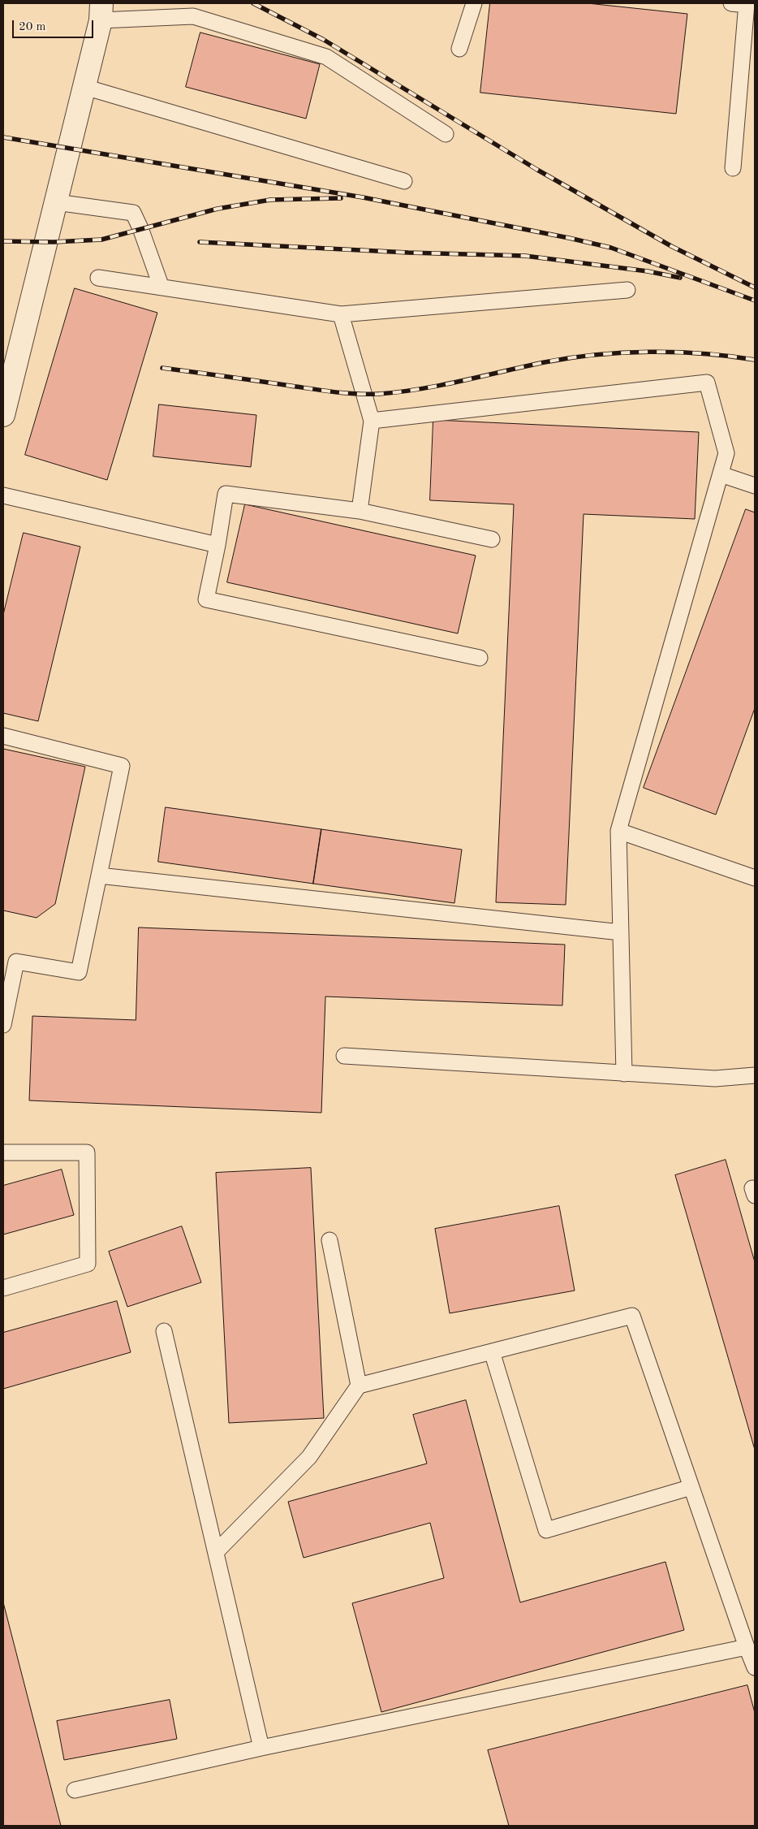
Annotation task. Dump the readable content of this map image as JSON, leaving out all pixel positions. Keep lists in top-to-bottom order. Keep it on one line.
{"scale_bar":"20 m"}
